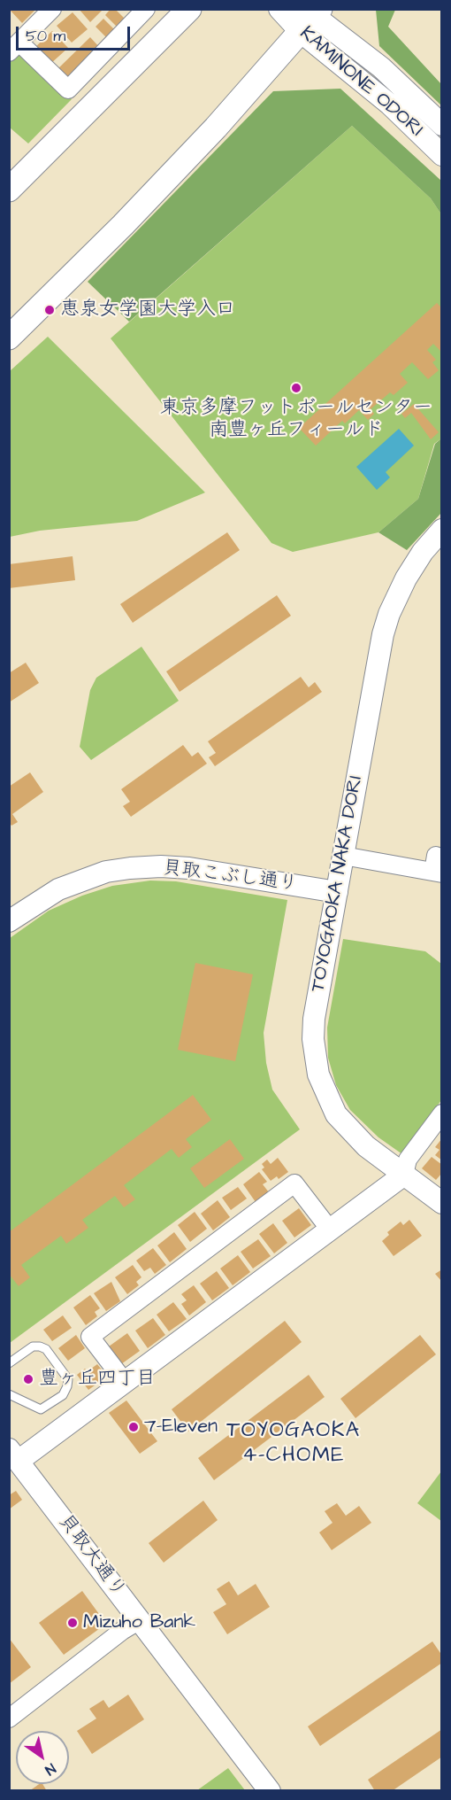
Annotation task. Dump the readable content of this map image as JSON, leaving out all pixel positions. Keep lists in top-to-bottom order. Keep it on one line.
{"streets":{"street":["KAMINONE ODORI","貝取こぶし通り","TOYOGAOKA NAKA DORI","貝取大通り"]},"crossings":[["貝取こぶし通り","TOYOGAOKA NAKA DORI"]],"districts":["TOYOGAOKA 4-CHOME"],"places":["恵泉女学園大学入口","東京多摩フットボールセンター 南豊ヶ丘フィールド","豊ヶ丘四丁目","7-Eleven","Mizuho Bank"],"scale_bar":"50 m","north":"bottom right"}
